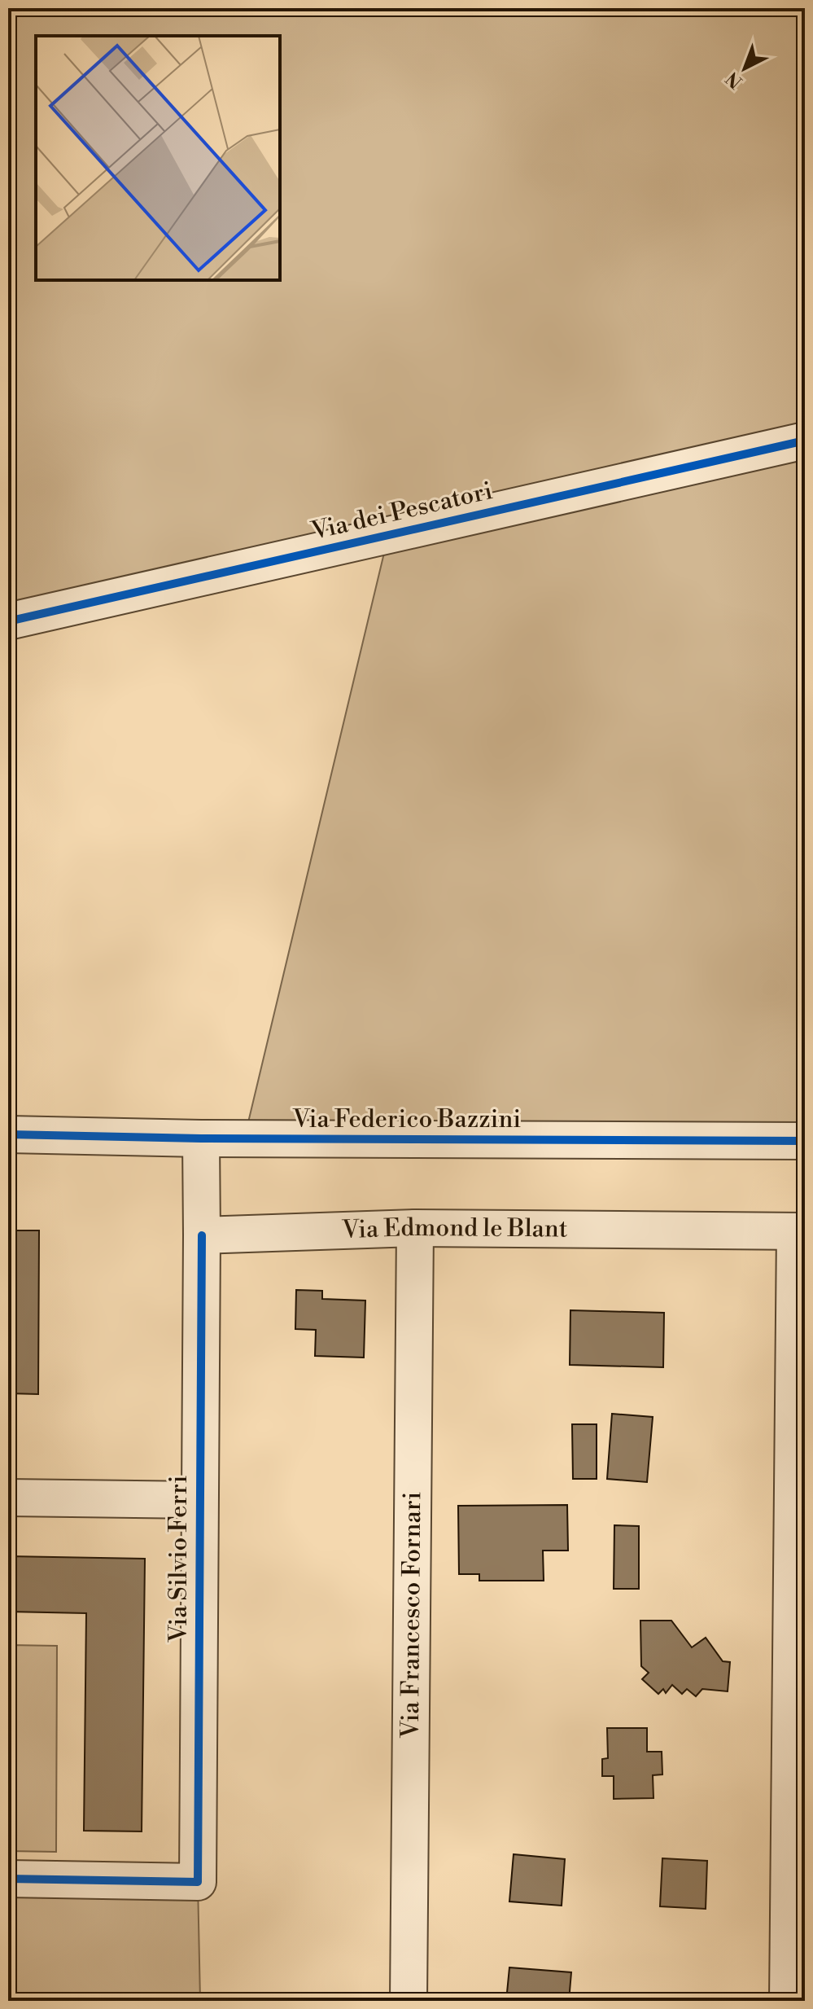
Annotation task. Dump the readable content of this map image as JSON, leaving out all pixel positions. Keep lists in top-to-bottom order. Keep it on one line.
{"streets":{"street":["Via dei Pescatori","Via Federico Bazzini","Via Edmond le Blant","Via Silvio Ferri","Via Francesco Fornari"]},"crossings":[["Via Edmond le Blant","Via Silvio Ferri"],["Via Edmond le Blant","Via Francesco Fornari"]],"north":"bottom left"}
